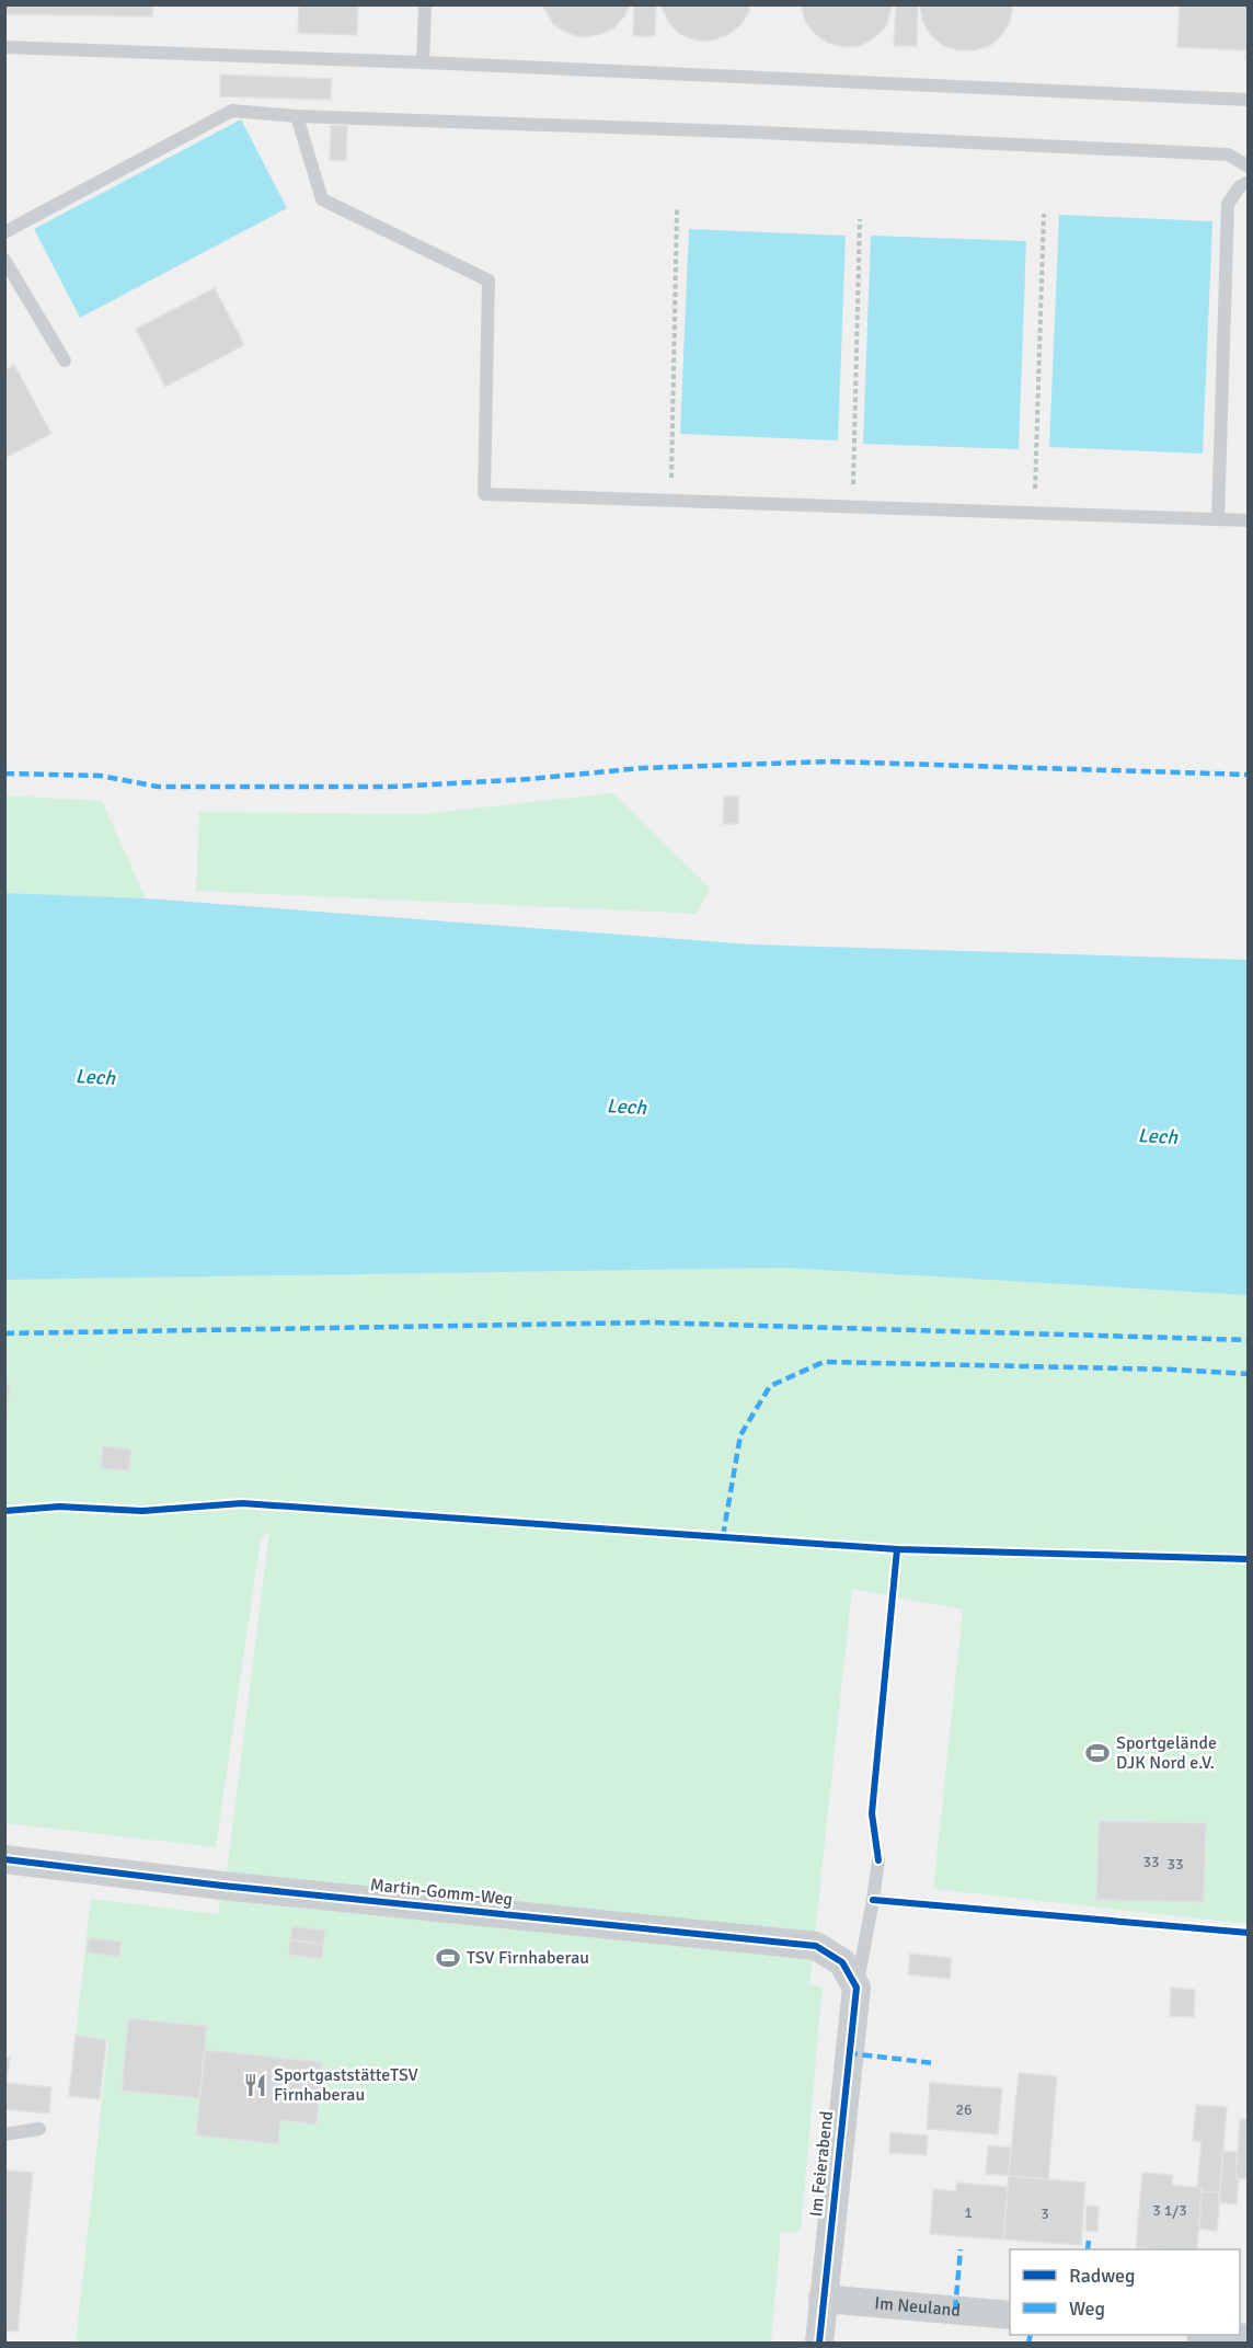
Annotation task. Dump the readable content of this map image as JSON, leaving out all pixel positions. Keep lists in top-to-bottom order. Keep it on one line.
{"streets":{"street":["Martin-Gomm-Weg","Im Feierabend","Im Neuland"]},"crossings":[["Martin-Gomm-Weg","Im Feierabend"],["Im Feierabend","Im Neuland"]],"water":["Lech"],"places":{"sports":["Sportgelände DJK Nord e.V.","TSV Firnhaberau"],"restaurant":["SportgaststätteTSV Firnhaberau"]},"house_numbers":["33","33","26","3 1/3","1","3"],"legend":["Radweg","Weg"]}
